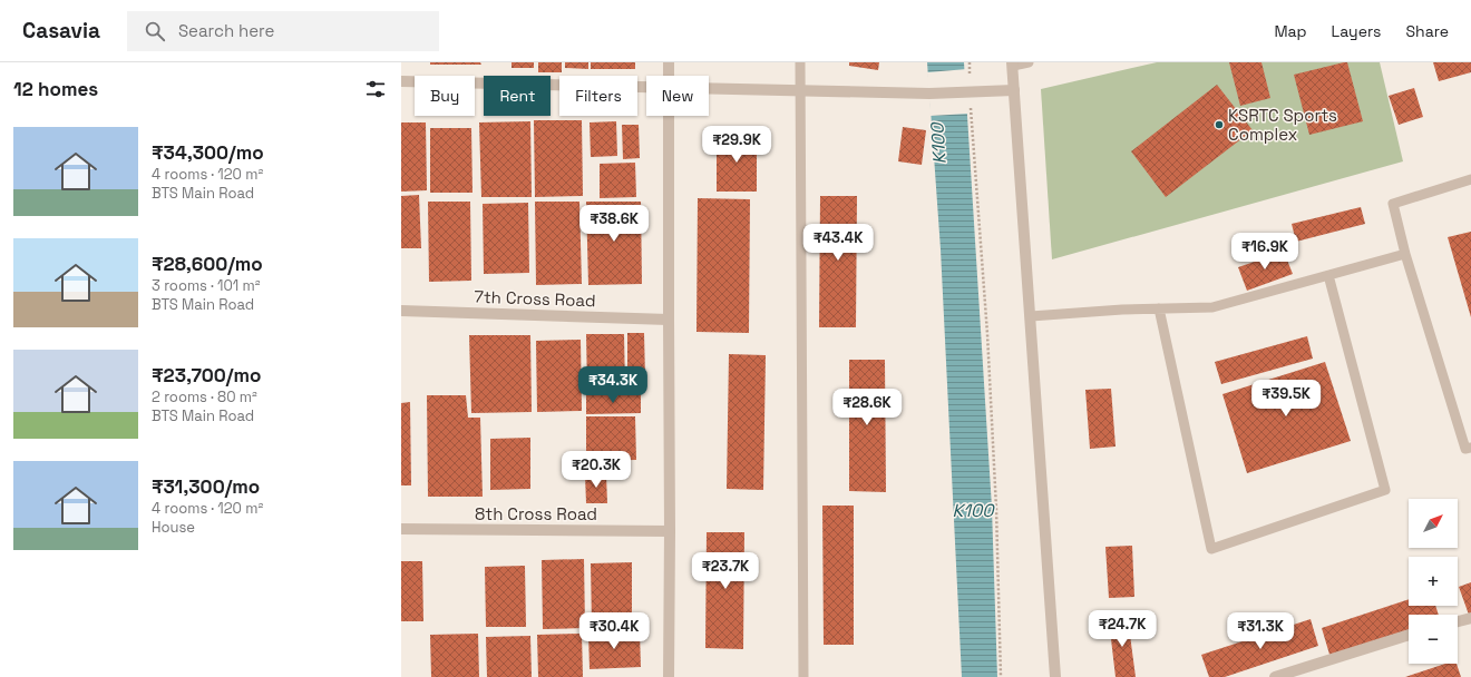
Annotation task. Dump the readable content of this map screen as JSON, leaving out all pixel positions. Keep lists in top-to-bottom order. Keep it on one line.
{"streets":{"street":["7th Cross Road","8th Cross Road"]},"water":["K100"],"places":["KSRTC Sports Complex"],"north":"top right","page":{"header":"Casavia","search":"Search here","nav":["Map","Layers","Share"],"heading":"12 homes","chip":["Buy","Rent","Filters","New"],"list":[{"name":"₹34,300/mo","note":"4 rooms · 120 m² · BTS Main Road"},{"name":"₹28,600/mo","note":"3 rooms · 101 m² · BTS Main Road"},{"name":"₹23,700/mo","note":"2 rooms · 80 m² · BTS Main Road"},{"name":"₹31,300/mo","note":"4 rooms · 120 m² · House"}],"price":["₹29.9K","₹38.6K","₹43.4K","₹16.9K","₹34.3K","₹39.5K","₹28.6K","₹20.3K","₹23.7K","₹24.7K","₹30.4K","₹31.3K"],"map_buttons":["+","−"]}}
